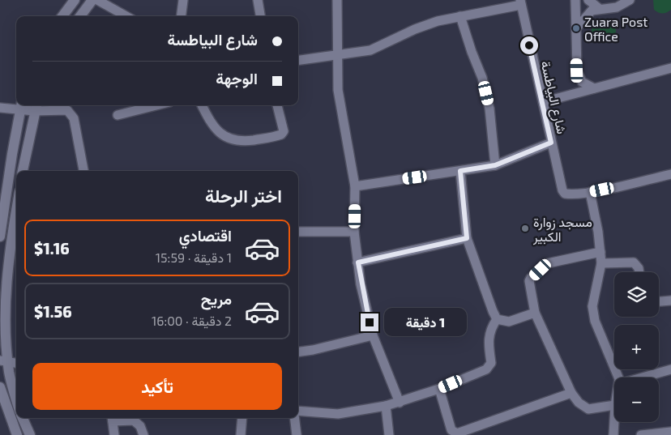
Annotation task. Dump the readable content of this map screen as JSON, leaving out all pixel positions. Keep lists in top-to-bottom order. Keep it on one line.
{"streets":{"street":["شارع البياطسة"]},"places":["Zuara Post Office","مسجد زوارة الكبير"],"page":{"banner":["شارع البياطسة","الوجهة"],"heading":"اختر الرحلة","list":[{"name":"اقتصادي","note":"1 دقيقة · 15:59","value":"$1.16"},{"name":"مريح","note":"2 دقيقة · 16:00","value":"$1.56"}],"map_buttons":["+","−"],"bubble":"1 دقيقة","buttons":"تأكيد"}}
